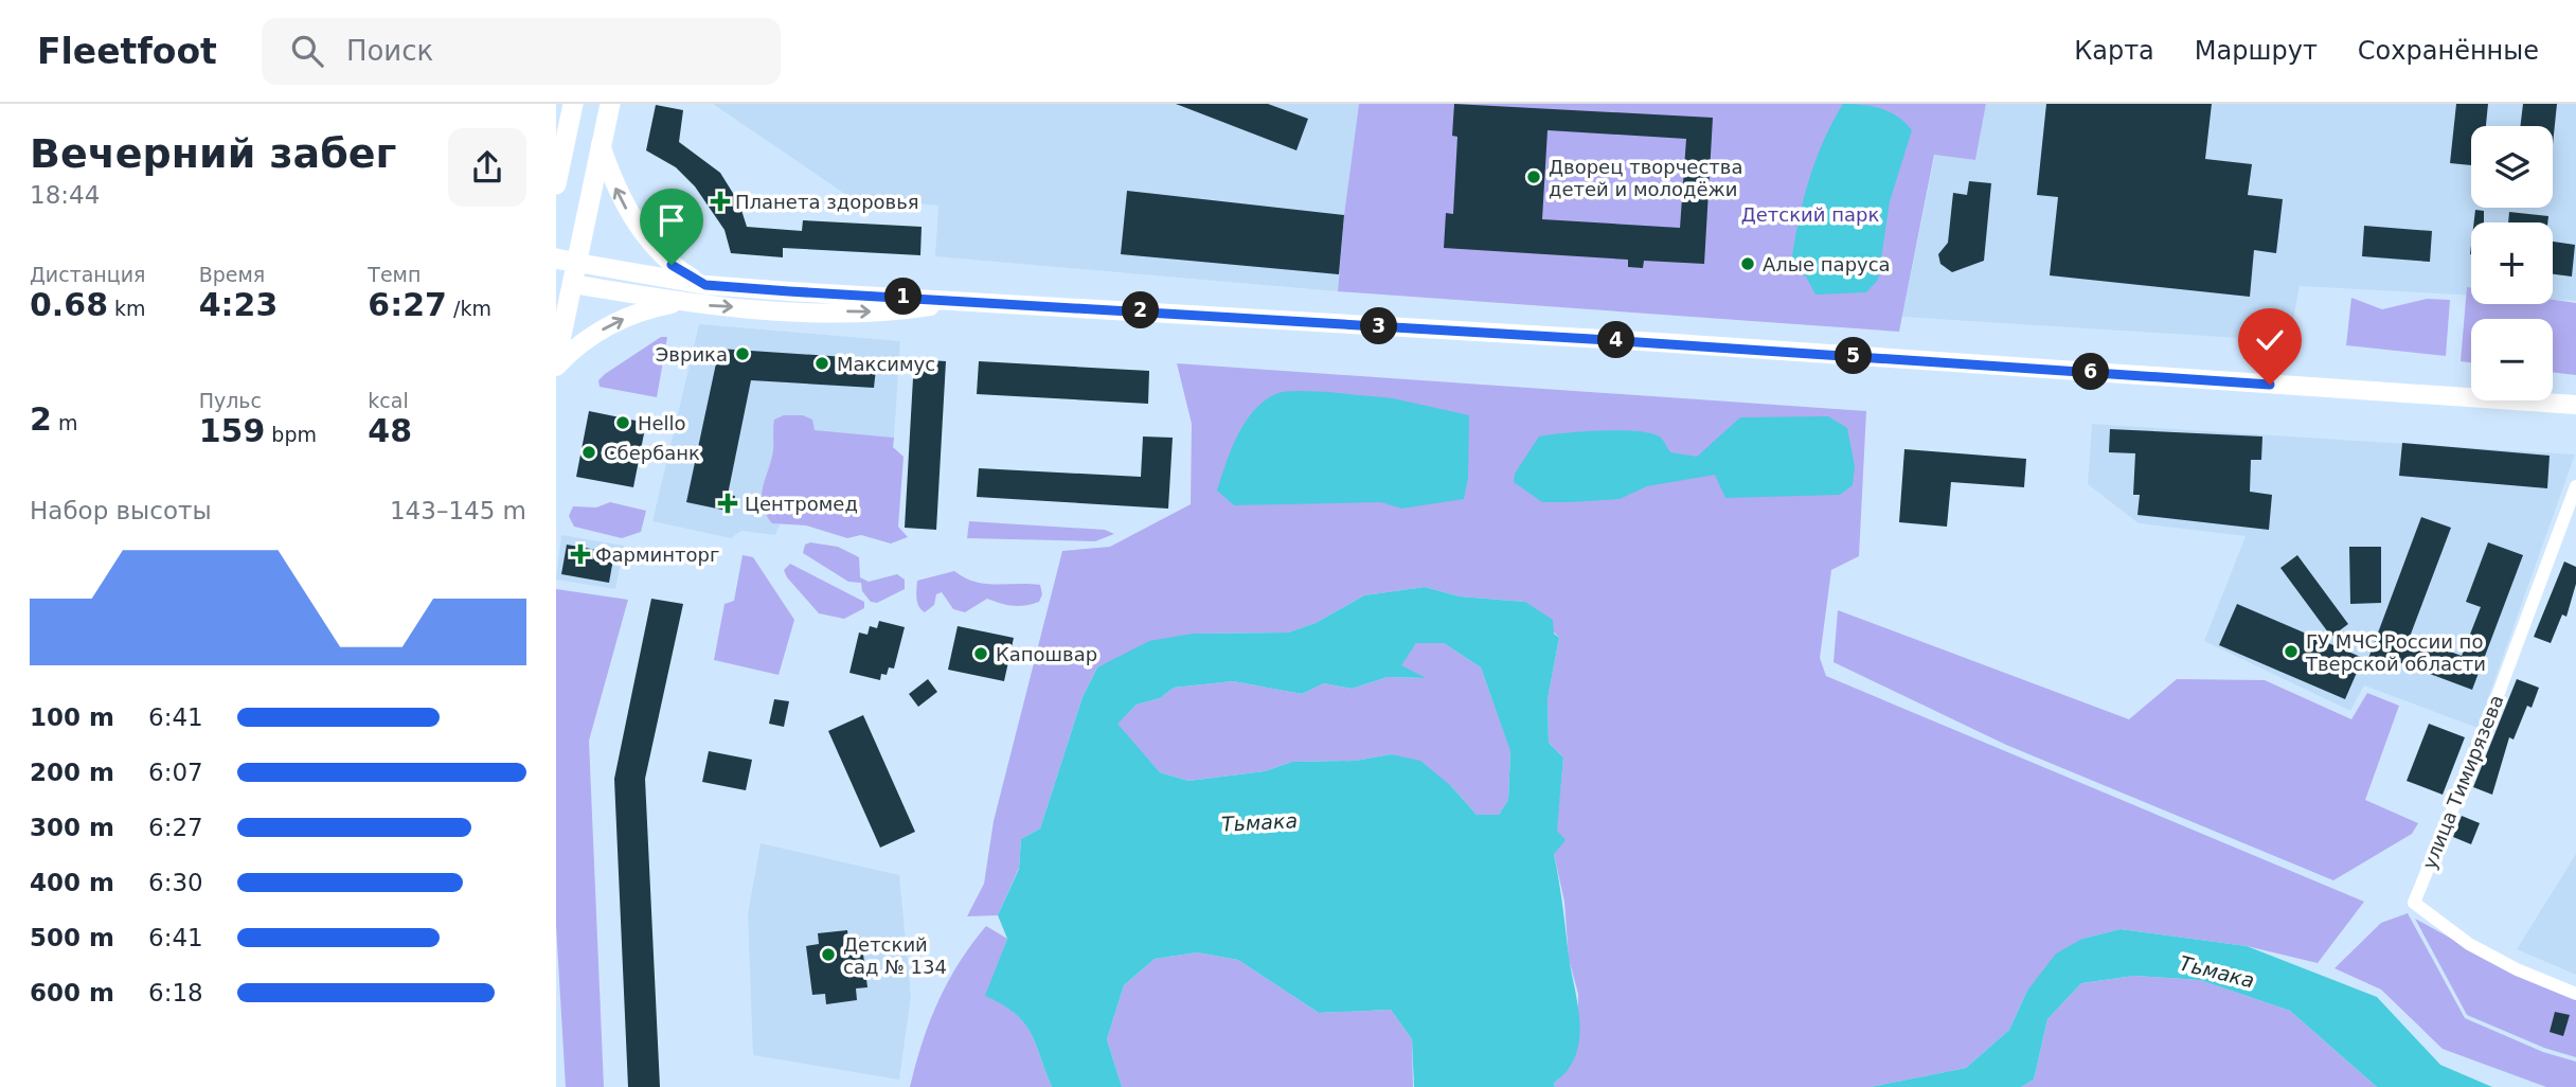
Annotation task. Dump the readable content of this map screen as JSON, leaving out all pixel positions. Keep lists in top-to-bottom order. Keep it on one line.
{"streets":{"street":["улица Тимирязева"]},"water":["Тьмака"],"parks":["Детский парк"],"places":{"other":["Дворец творчества детей и молодёжи","Алые паруса","Эврика","Максимус","Hello","Сбербанк","ГУ МЧС России по Тверской области","Капошвар","Детский сад № 134"],"health":["Планета здоровья","Центромед","Фарминторг"]},"page":{"header":"Fleetfoot","search":"Поиск","nav":["Карта","Маршрут","Сохранённые"],"heading":["Вечерний забег","18:44"],"map_buttons":["+","−"],"stats":[["Дистанция","0.68 km"],["Время","4:23"],["Темп","6:27 /km"],["2 m"],["Пульс","159 bpm"],["kcal","48"]],"pins":["1","2","3","4","5","6"],"chart":["Набор высоты","143–145 m"],"list":[{"name":"100 m","note":"6:41"},{"name":"200 m","note":"6:07"},{"name":"300 m","note":"6:27"},{"name":"400 m","note":"6:30"},{"name":"500 m","note":"6:41"},{"name":"600 m","note":"6:18"}]}}
